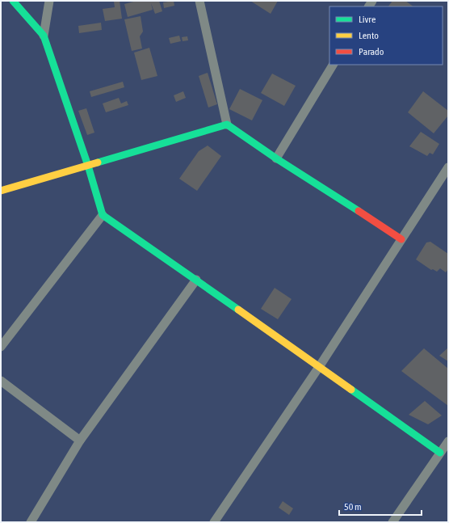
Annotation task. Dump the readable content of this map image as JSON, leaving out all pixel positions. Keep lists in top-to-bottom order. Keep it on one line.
{"legend":["Livre","Lento","Parado"],"scale_bar":"50 m"}
